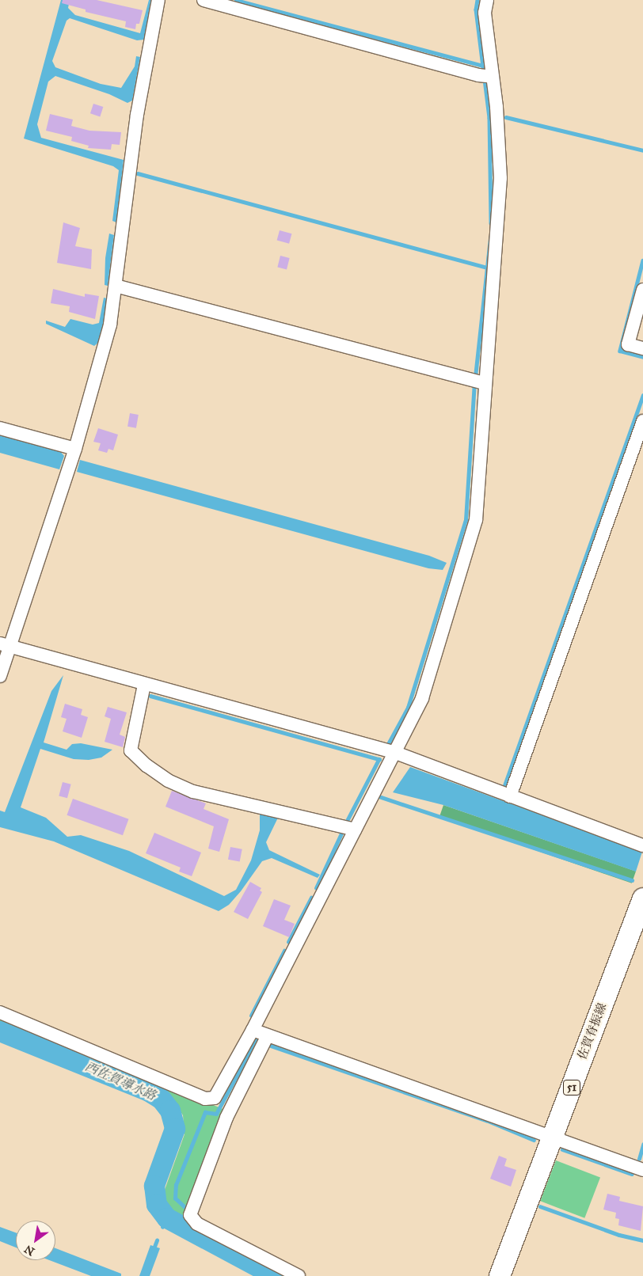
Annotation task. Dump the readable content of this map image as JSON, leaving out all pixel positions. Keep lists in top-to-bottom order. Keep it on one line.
{"streets":{"main road":["佐賀脊振線","51"]},"water":["西佐賀導水路"],"north":"bottom left"}
